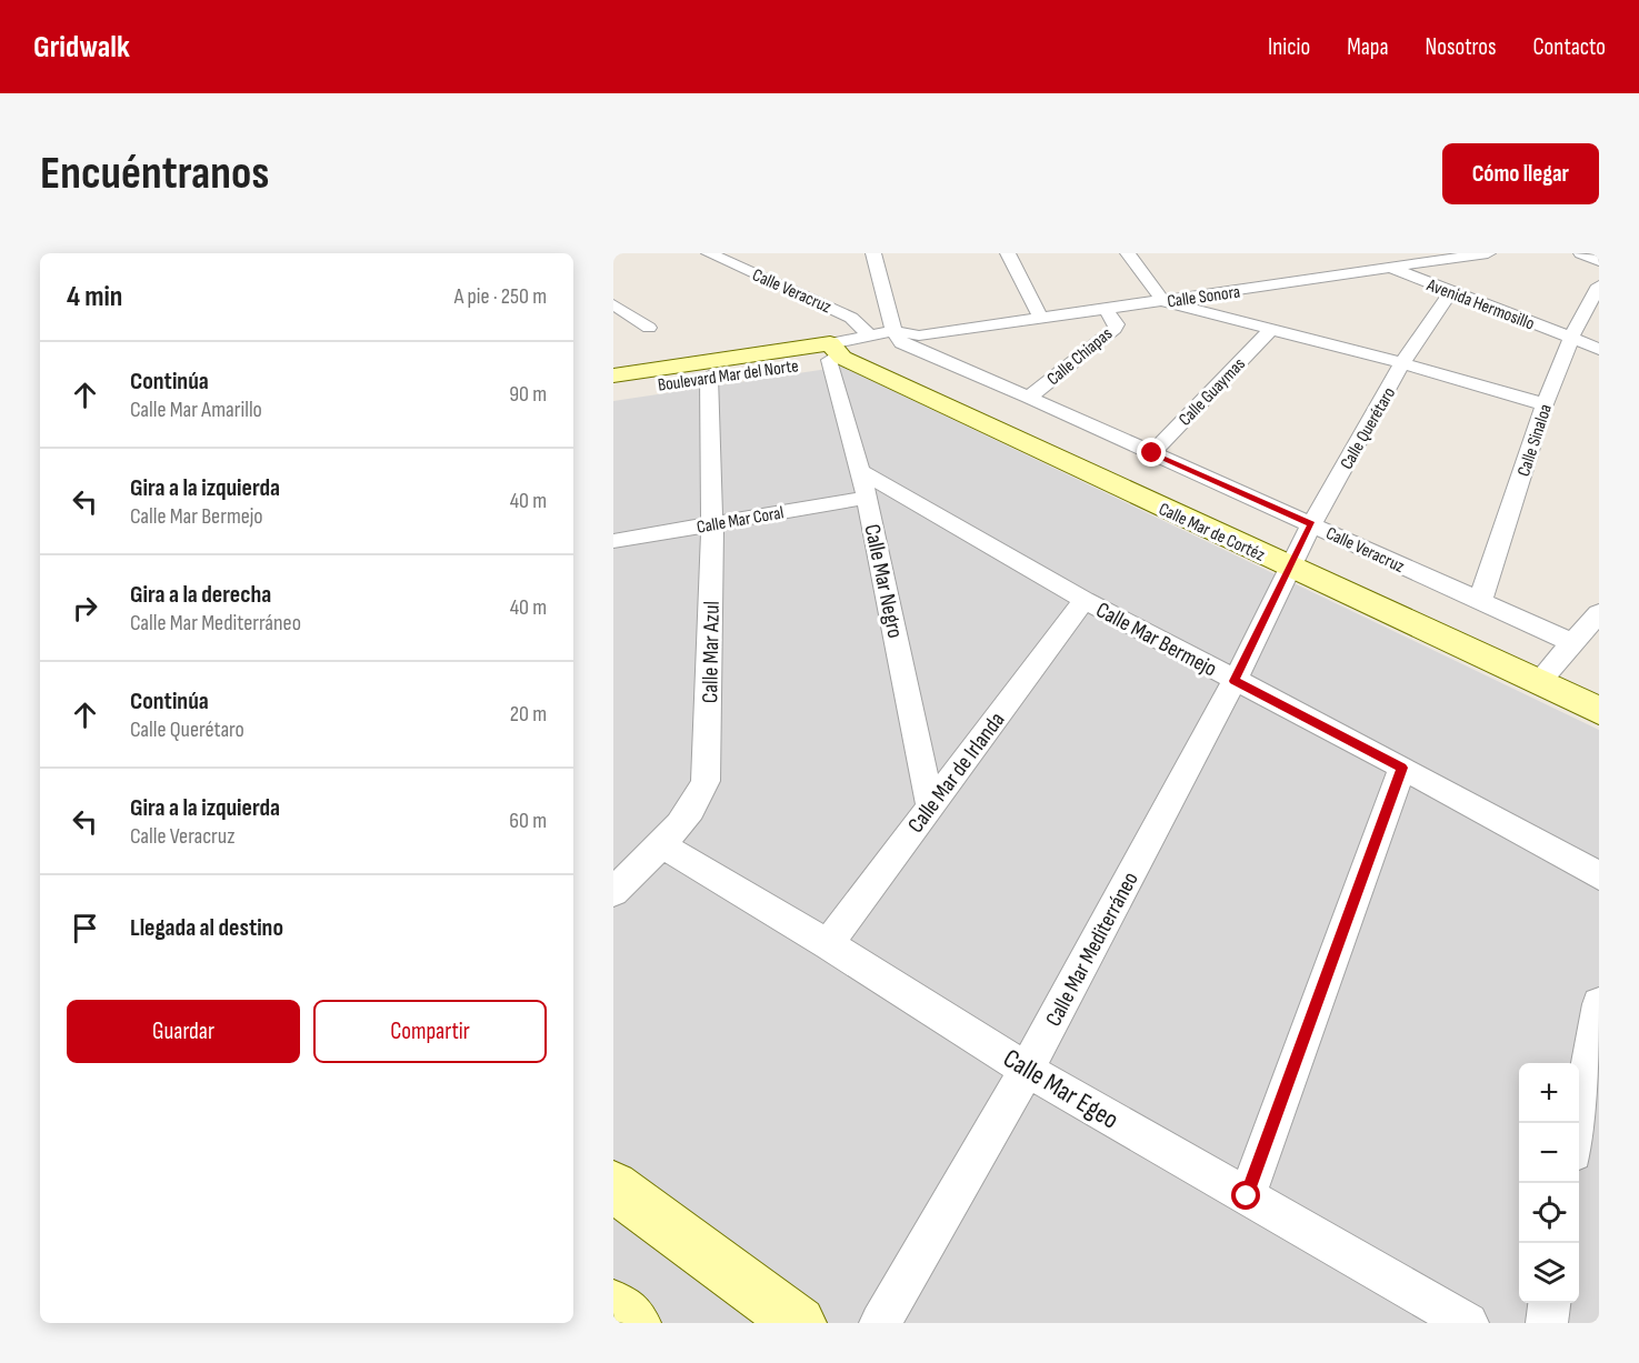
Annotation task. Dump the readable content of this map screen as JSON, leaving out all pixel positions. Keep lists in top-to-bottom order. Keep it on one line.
{"streets":{"street":["Calle Veracruz","Calle Sonora","Avenida Hermosillo","Calle Chiapas","Boulevard Mar del Norte","Calle Guaymas","Calle Querétaro","Calle Sinaloa","Calle Mar Coral","Calle Mar de Cortéz","Calle Mar Negro","Calle Mar Bermejo","Calle Mar Azul","Calle Mar de Irlanda","Calle Mar Mediterráneo","Calle Mar Egeo"]},"crossings":[["Calle Veracruz","Calle Sonora"],["Calle Veracruz","Calle Chiapas"],["Calle Veracruz","Calle Guaymas"],["Calle Veracruz","Calle Querétaro"],["Calle Veracruz","Calle Sinaloa"],["Calle Sonora","Avenida Hermosillo"],["Calle Sonora","Calle Chiapas"],["Calle Sonora","Boulevard Mar del Norte"],["Calle Sonora","Calle Mar de Cortéz"],["Calle Sonora","Calle Mar Negro"],["Avenida Hermosillo","Calle Querétaro"],["Avenida Hermosillo","Calle Sinaloa"],["Boulevard Mar del Norte","Calle Mar de Cortéz"],["Boulevard Mar del Norte","Calle Mar Negro"],["Boulevard Mar del Norte","Calle Mar Azul"],["Calle Querétaro","Calle Mar de Cortéz"],["Calle Querétaro","Calle Mar Mediterráneo"],["Calle Mar Coral","Calle Mar Negro"],["Calle Mar Coral","Calle Mar Azul"],["Calle Mar de Cortéz","Calle Mar Negro"],["Calle Mar de Cortéz","Calle Mar Mediterráneo"],["Calle Mar Negro","Calle Mar Bermejo"],["Calle Mar Negro","Calle Mar de Irlanda"],["Calle Mar Bermejo","Calle Mar de Irlanda"],["Calle Mar Bermejo","Calle Mar Mediterráneo"],["Calle Mar Azul","Calle Mar Egeo"],["Calle Mar de Irlanda","Calle Mar Egeo"],["Calle Mar Mediterráneo","Calle Mar Egeo"]],"page":{"header":"Gridwalk","nav":["Inicio","Mapa","Nosotros","Contacto"],"buttons":["Cómo llegar",["Guardar","Compartir"]],"title":"Encuéntranos","heading":["4 min","A pie · 250 m"],"list":[["Continúa","Calle Mar Amarillo","90 m"],["Gira a la izquierda","Calle Mar Bermejo","40 m"],["Gira a la derecha","Calle Mar Mediterráneo","40 m"],["Continúa","Calle Querétaro","20 m"],["Gira a la izquierda","Calle Veracruz","60 m"],"Llegada al destino"],"map_buttons":["+","−"]}}
